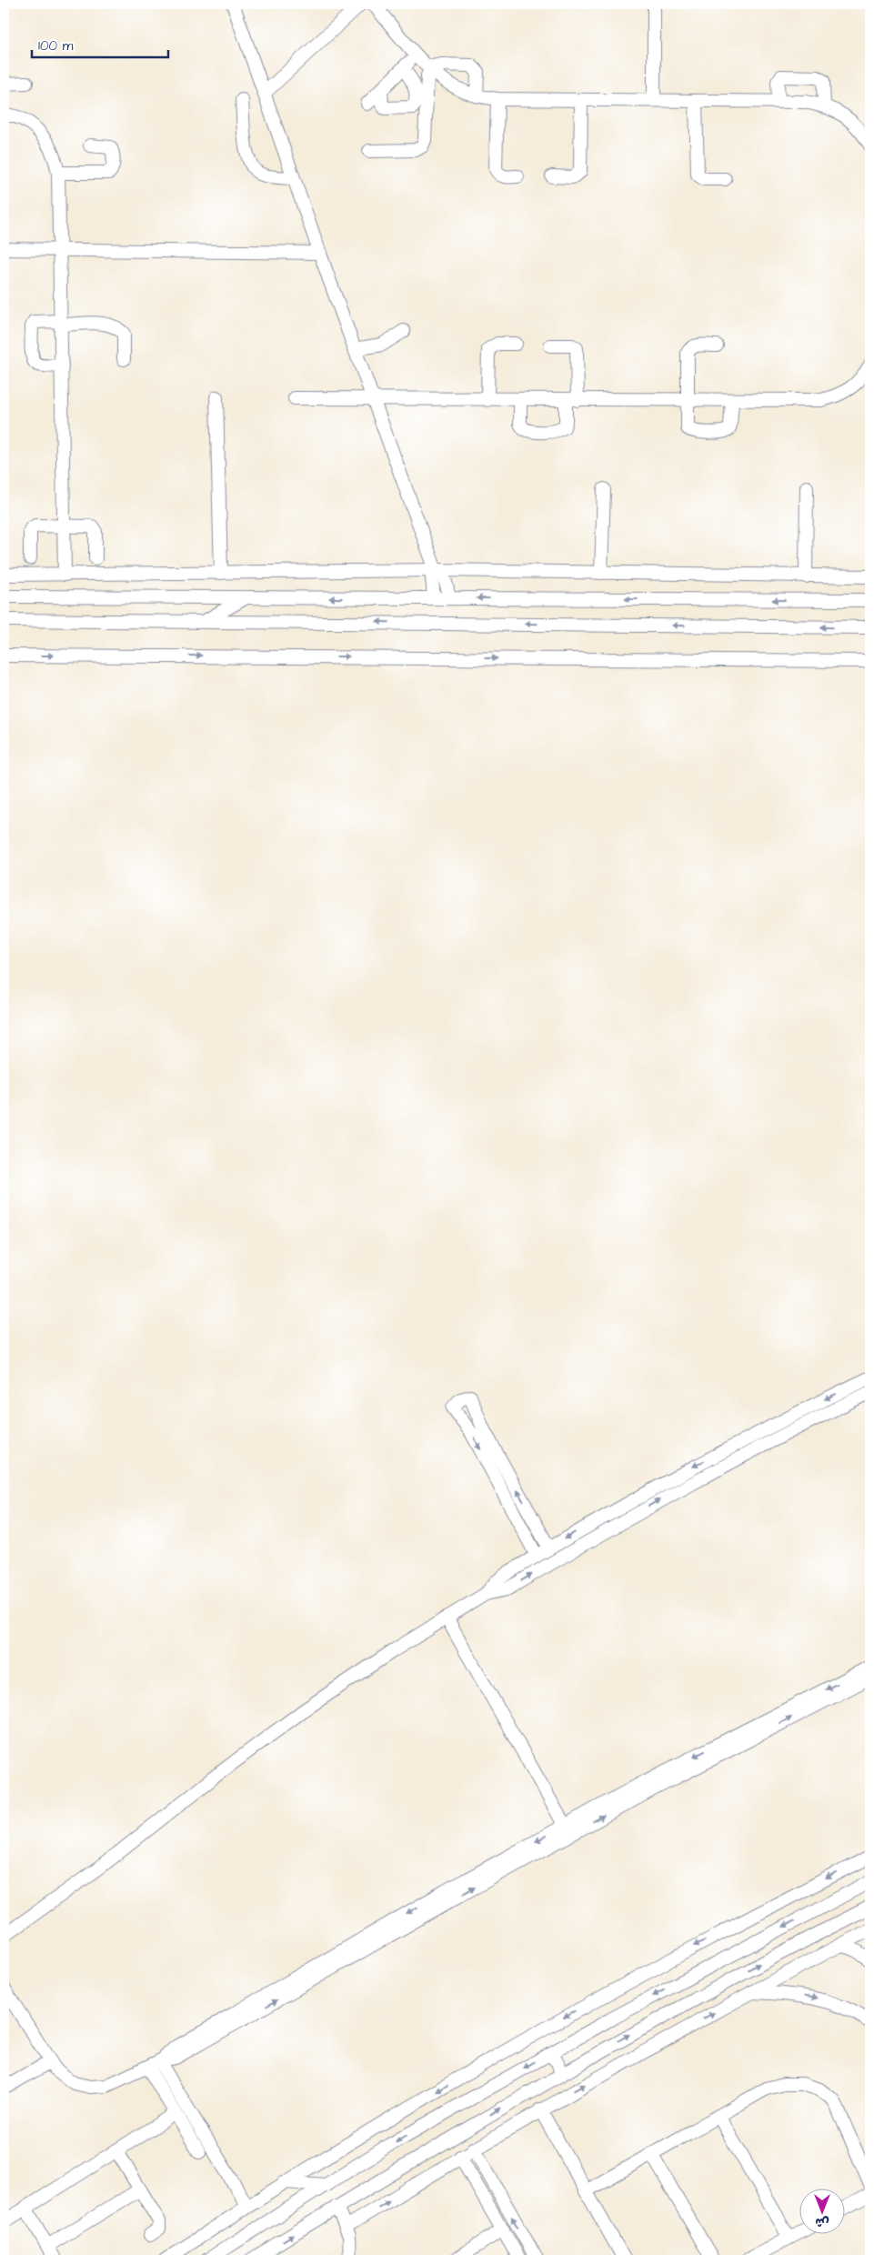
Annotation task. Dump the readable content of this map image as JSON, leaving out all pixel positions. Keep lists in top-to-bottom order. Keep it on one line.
{"scale_bar":"100 m","north":"bottom"}
